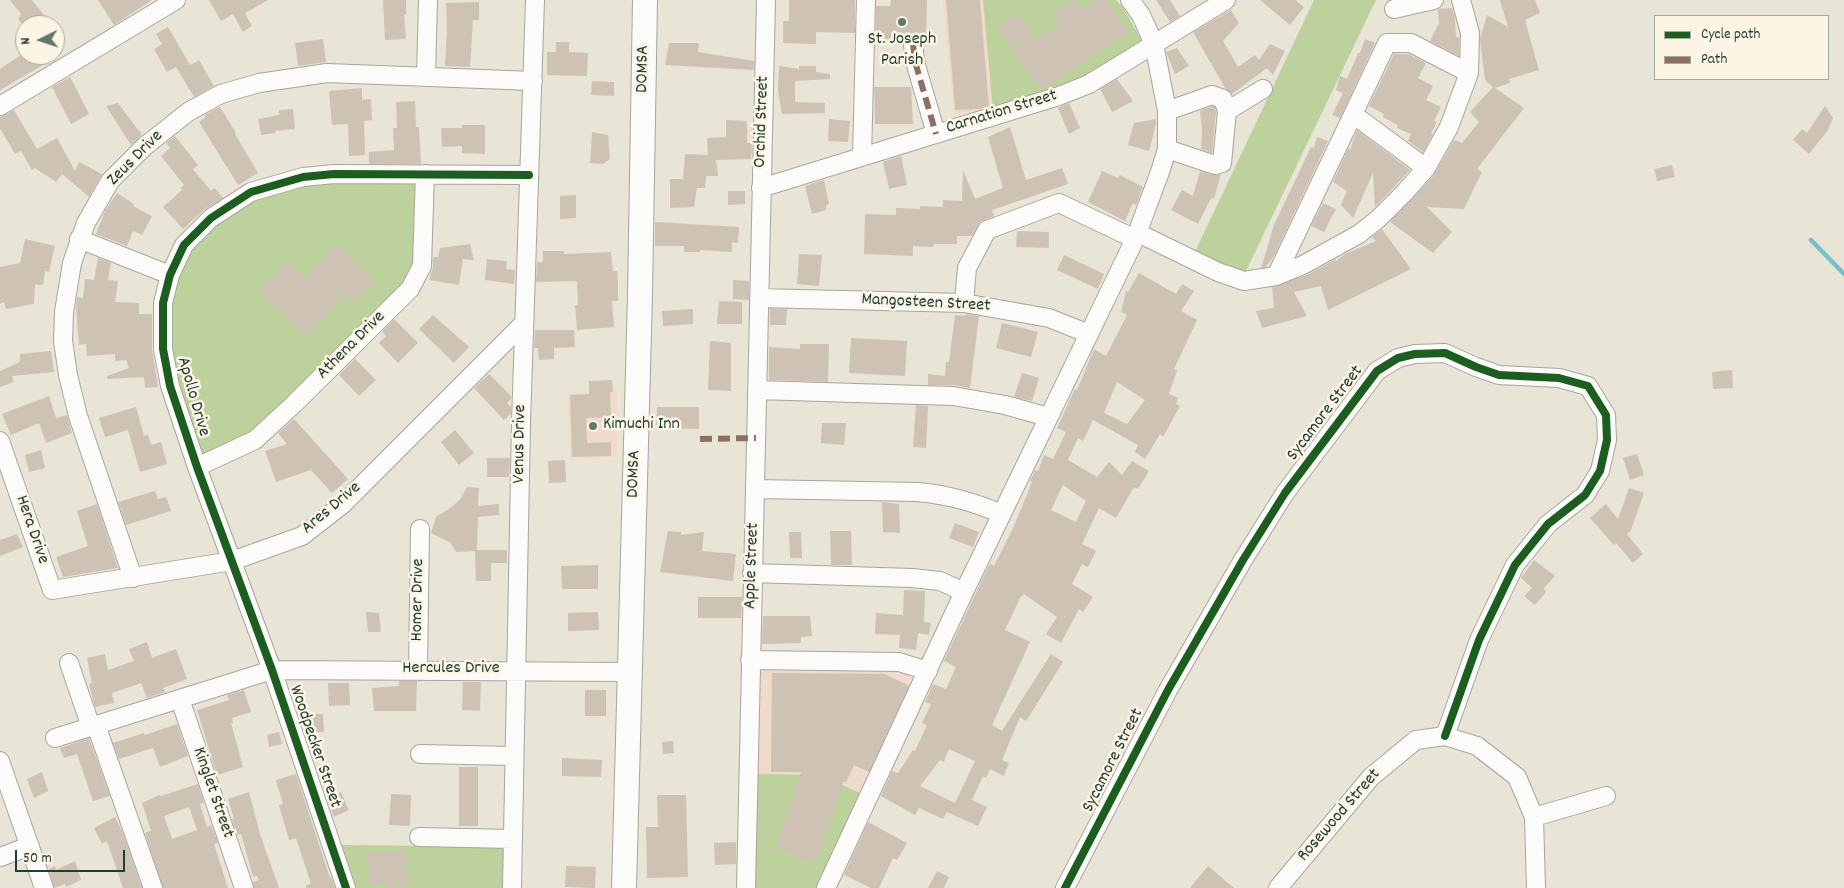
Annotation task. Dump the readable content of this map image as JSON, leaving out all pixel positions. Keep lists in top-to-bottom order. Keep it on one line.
{"streets":{"main road":["DOMSA"],"street":["Carnation Street","Orchid Street","Zeus Drive","Mangosteen Street","Athena Drive","Apollo Drive","Sycamore Street","Venus Drive","Ares Drive","Hera Drive","Apple Street","Homer Drive","Hercules Drive","Woodpecker Street","Kinglet Street","Rosewood Street"]},"crossings":[["DOMSA","Hercules Drive"],["Carnation Street","Orchid Street"],["Orchid Street","Apple Street"],["Zeus Drive","Venus Drive"],["Zeus Drive","Ares Drive"],["Mangosteen Street","Apple Street"],["Athena Drive","Apollo Drive"],["Apollo Drive","Venus Drive"],["Apollo Drive","Ares Drive"],["Apollo Drive","Woodpecker Street"],["Sycamore Street","Rosewood Street"],["Venus Drive","Ares Drive"],["Venus Drive","Hercules Drive"],["Ares Drive","Hera Drive"],["Homer Drive","Hercules Drive"],["Hercules Drive","Woodpecker Street"],["Hercules Drive","Kinglet Street"]],"places":["St. Joseph Parish","Kimuchi Inn"],"legend":["Cycle path","Path"],"scale_bar":"50 m","north":"left"}
